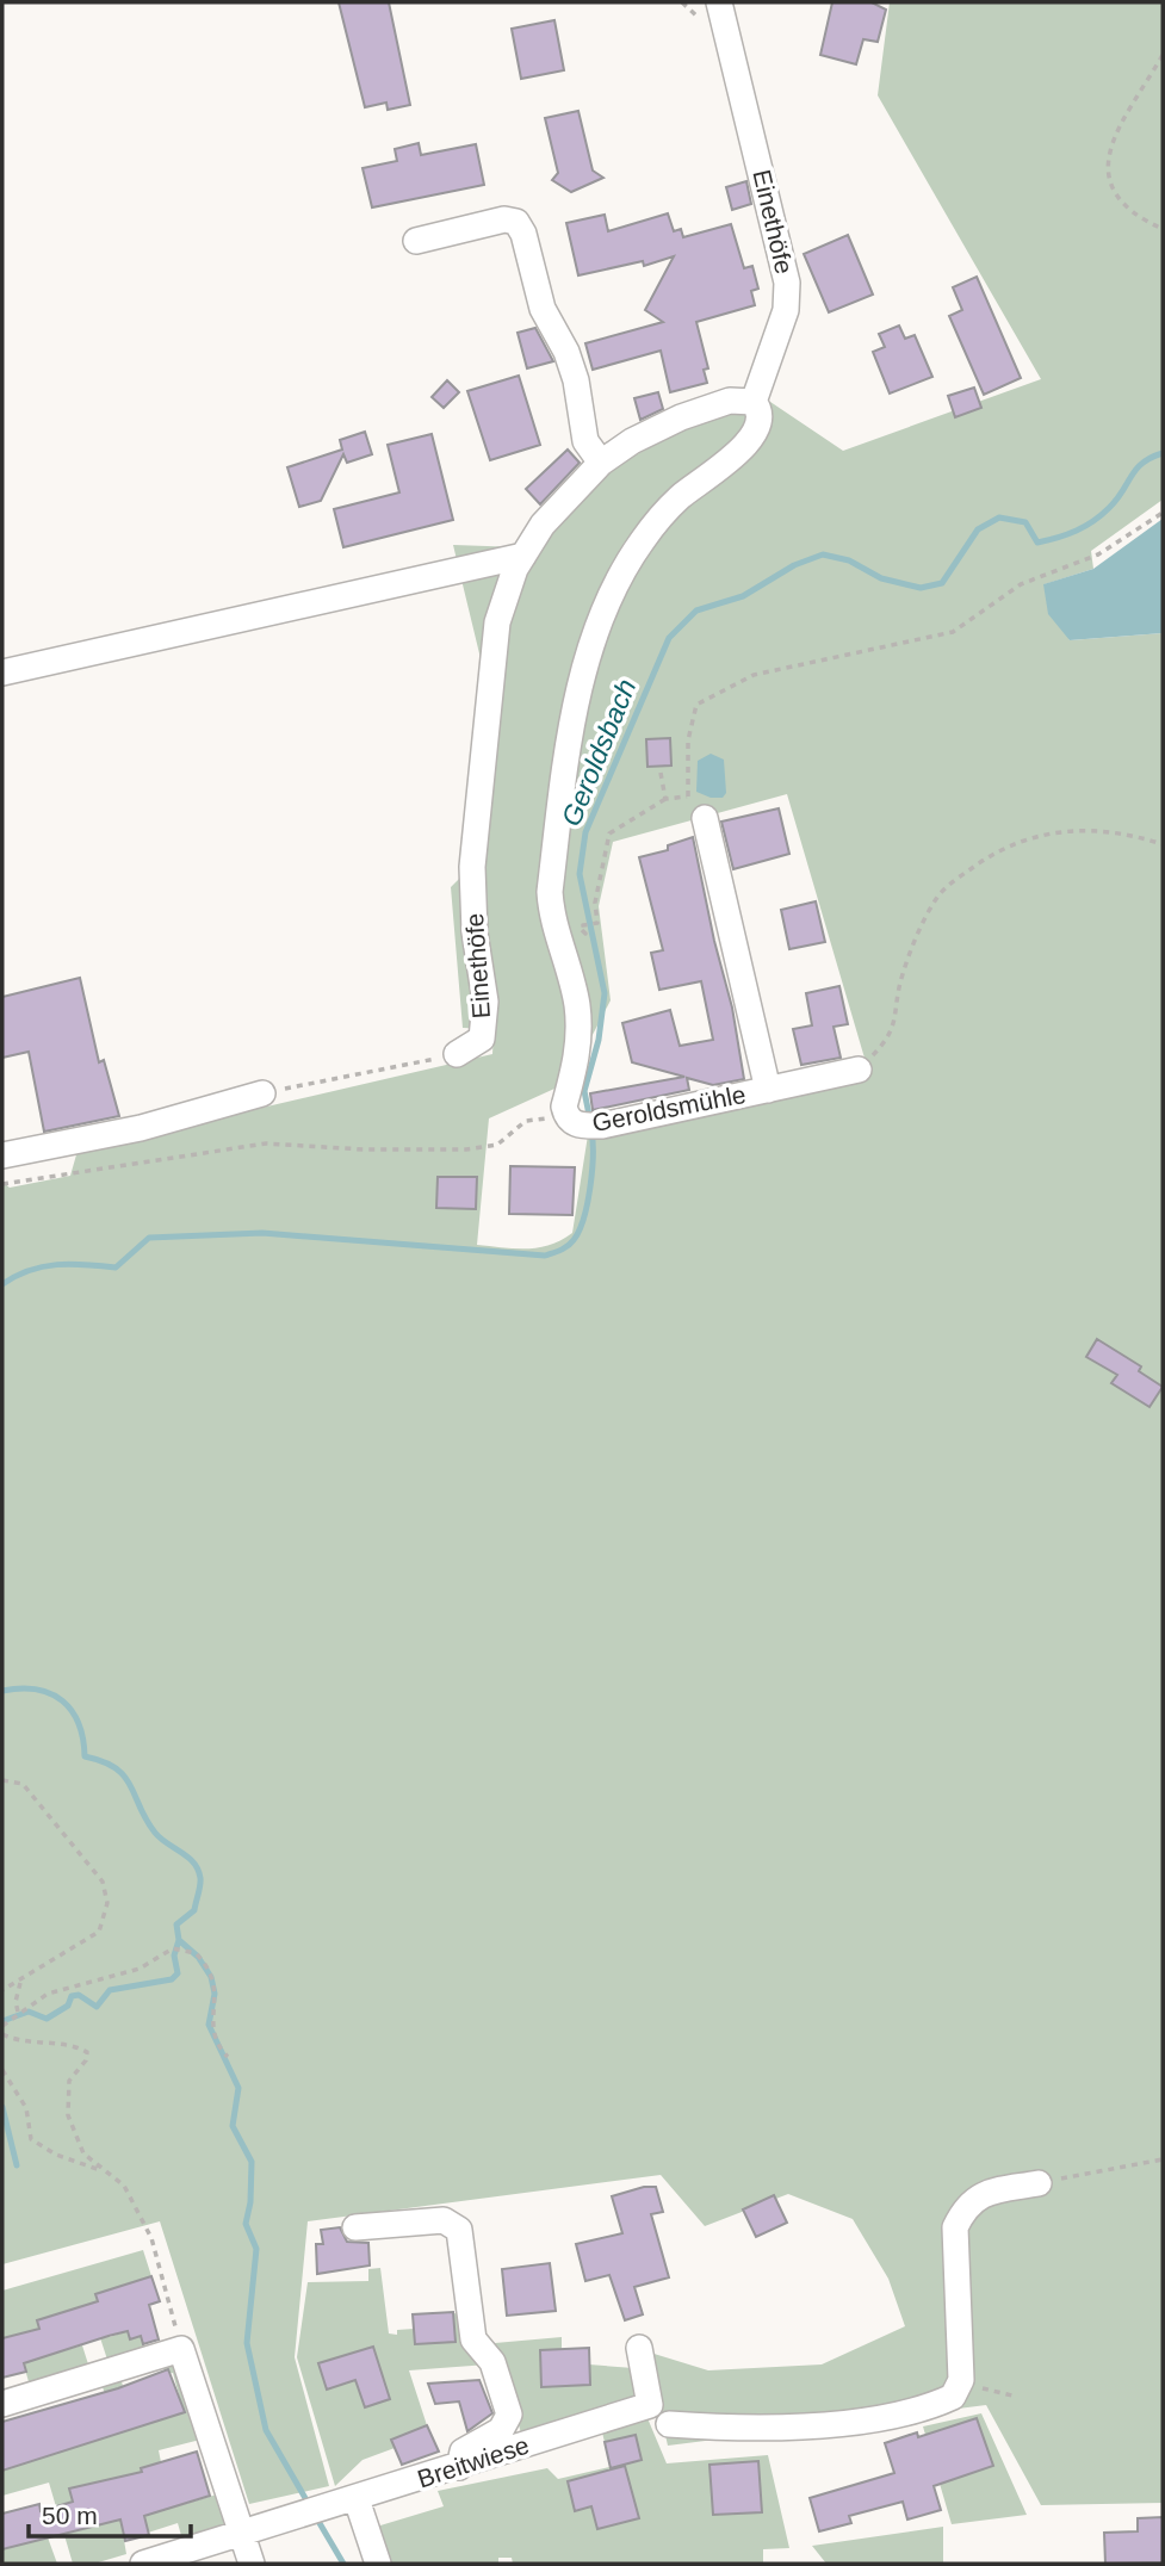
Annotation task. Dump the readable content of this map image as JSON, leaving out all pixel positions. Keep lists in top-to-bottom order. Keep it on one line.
{"streets":{"street":["Einethöfe","Geroldsmühle","Breitwiese"]},"crossings":[["Einethöfe","Geroldsmühle"]],"water":["Geroldsbach"],"scale_bar":"50 m"}
